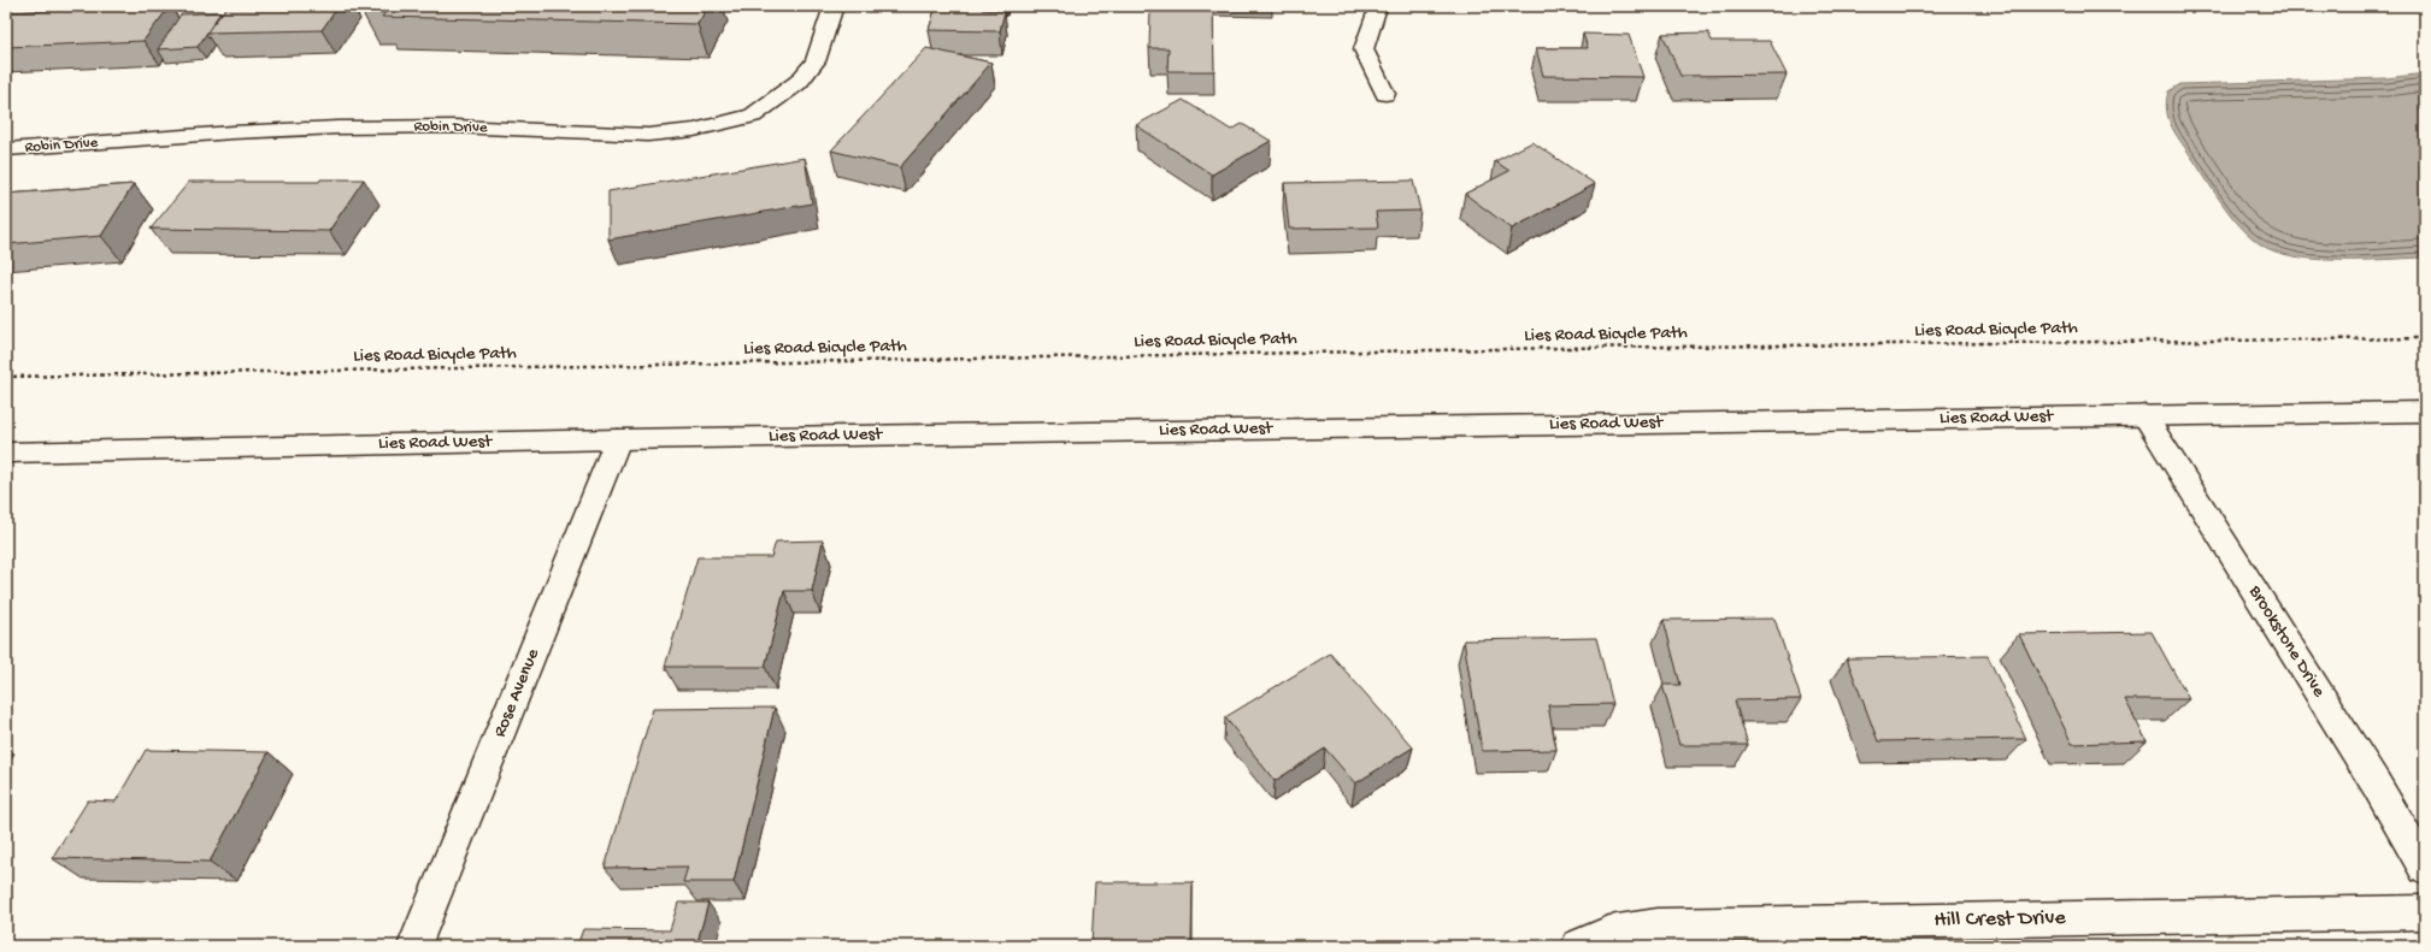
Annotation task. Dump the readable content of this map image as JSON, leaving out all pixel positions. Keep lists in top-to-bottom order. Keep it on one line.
{"streets":{"street":["Robin Drive","Lies Road West","Brookstone Drive","Rose Avenue","Hill Crest Drive"],"path":["Lies Road Bicycle Path"]},"crossings":[["Lies Road West","Brookstone Drive"],["Lies Road West","Rose Avenue"]]}
